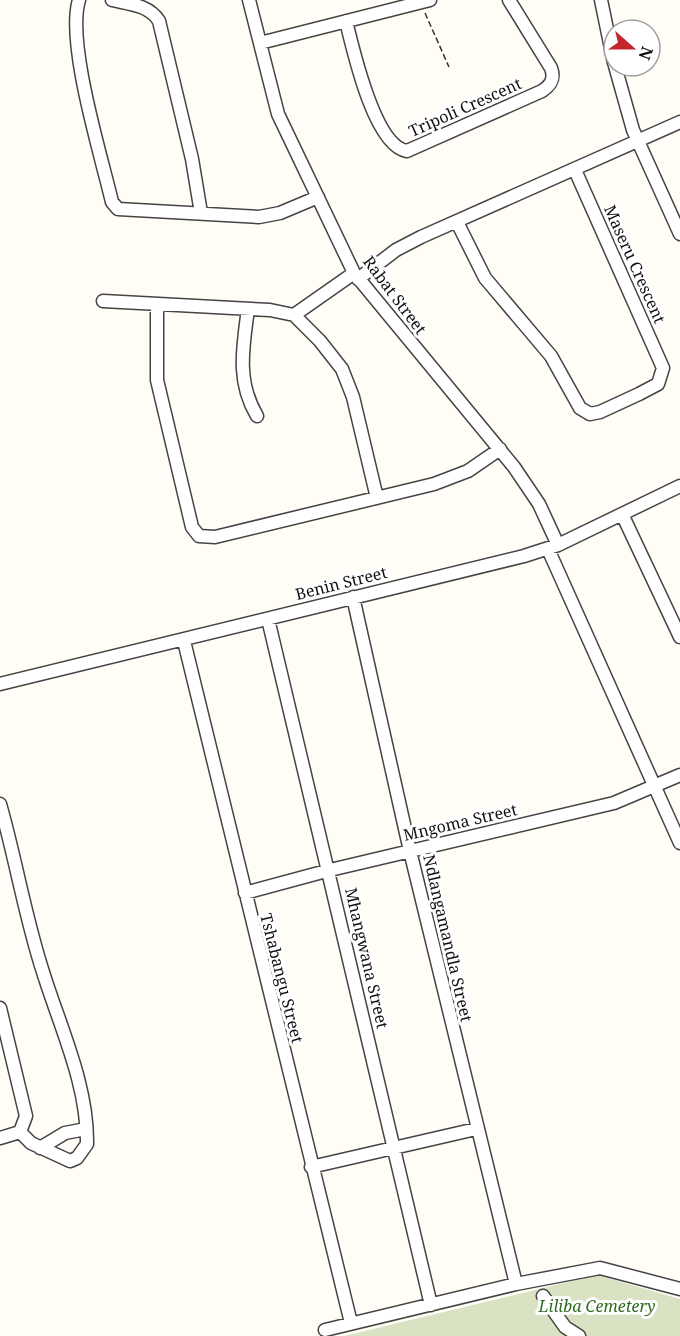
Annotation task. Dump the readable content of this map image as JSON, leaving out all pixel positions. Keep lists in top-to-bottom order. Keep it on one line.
{"streets":{"street":["Tripoli Crescent","Maseru Crescent","Rabat Street","Benin Street","Mngoma Street","Ndlangamandla Street","Mhangwana Street","Tshabangu Street"]},"crossings":[["Rabat Street","Benin Street"],["Rabat Street","Mngoma Street"],["Benin Street","Ndlangamandla Street"],["Benin Street","Mhangwana Street"],["Benin Street","Tshabangu Street"],["Mngoma Street","Ndlangamandla Street"],["Mngoma Street","Mhangwana Street"],["Mngoma Street","Tshabangu Street"]],"parks":["Liliba Cemetery"],"north":"right"}
